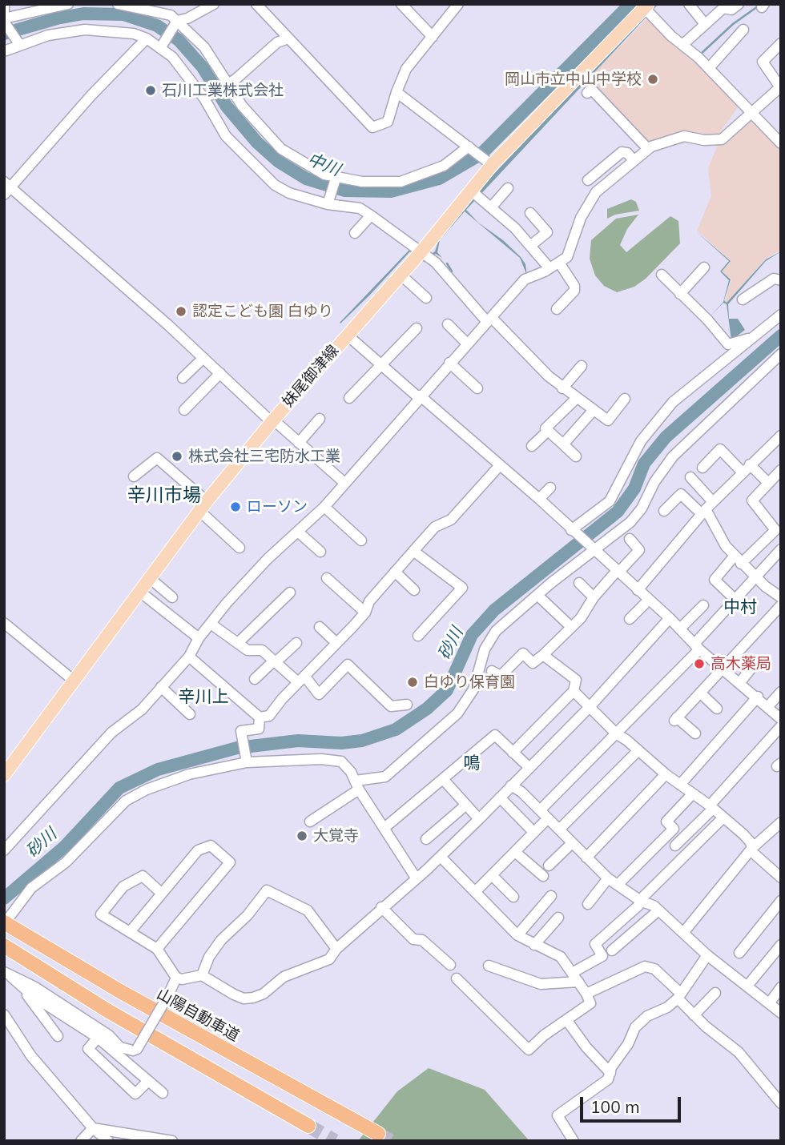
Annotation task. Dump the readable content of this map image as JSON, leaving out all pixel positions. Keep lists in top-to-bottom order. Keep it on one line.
{"streets":{"highway":["山陽自動車道"],"main road":["妹尾御津線"]},"districts":["辛川市場","中村","辛川上","鳴"],"water":["中川","砂川"],"places":["岡山市立中山中学校","石川工業株式会社","認定こども園 白ゆり","株式会社三宅防水工業","ローソン","高木薬局","白ゆり保育園","大覚寺"],"scale_bar":"100 m"}
